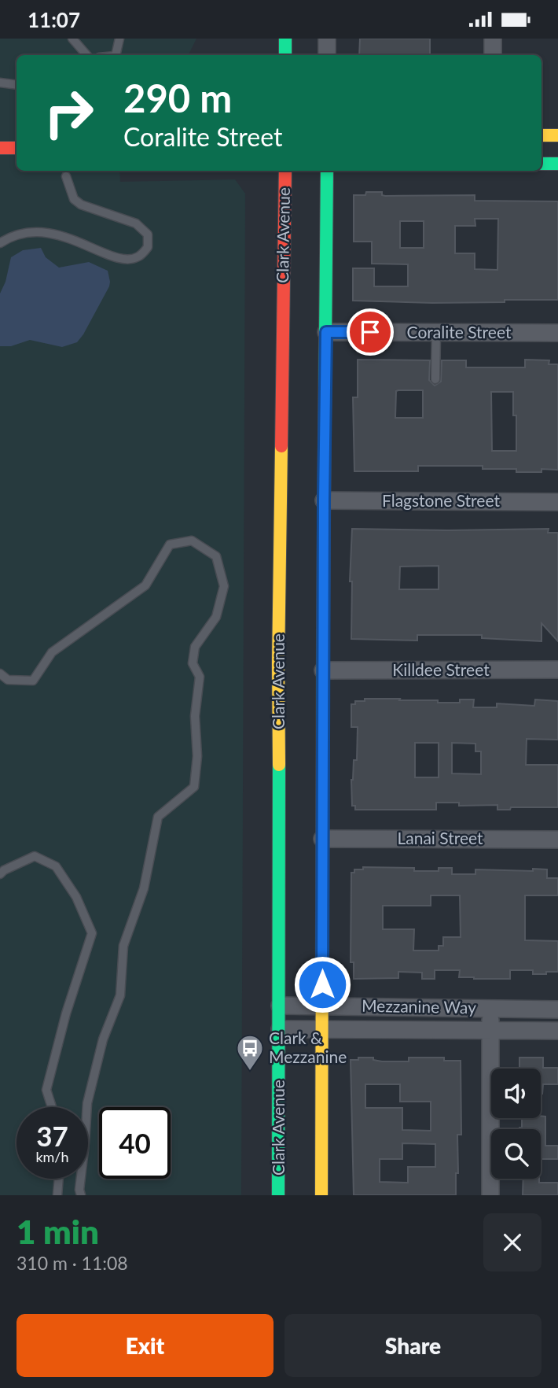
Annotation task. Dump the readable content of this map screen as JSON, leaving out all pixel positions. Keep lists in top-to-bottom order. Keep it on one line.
{"streets":{"main road":["Clark Avenue"],"street":["Coralite Street","Flagstone Street","Killdee Street","Lanai Street","Mezzanine Way"]},"crossings":[["Clark Avenue","Mezzanine Way"]],"places":{"bus stop":["Clark & Mezzanine"]},"page":{"status":"11:07","turn":["290 m","Coralite Street"],"speed":"37 km/h","limit":"40","heading":["1 min","310 m · 11:08"],"buttons":["Exit","Share"]}}
